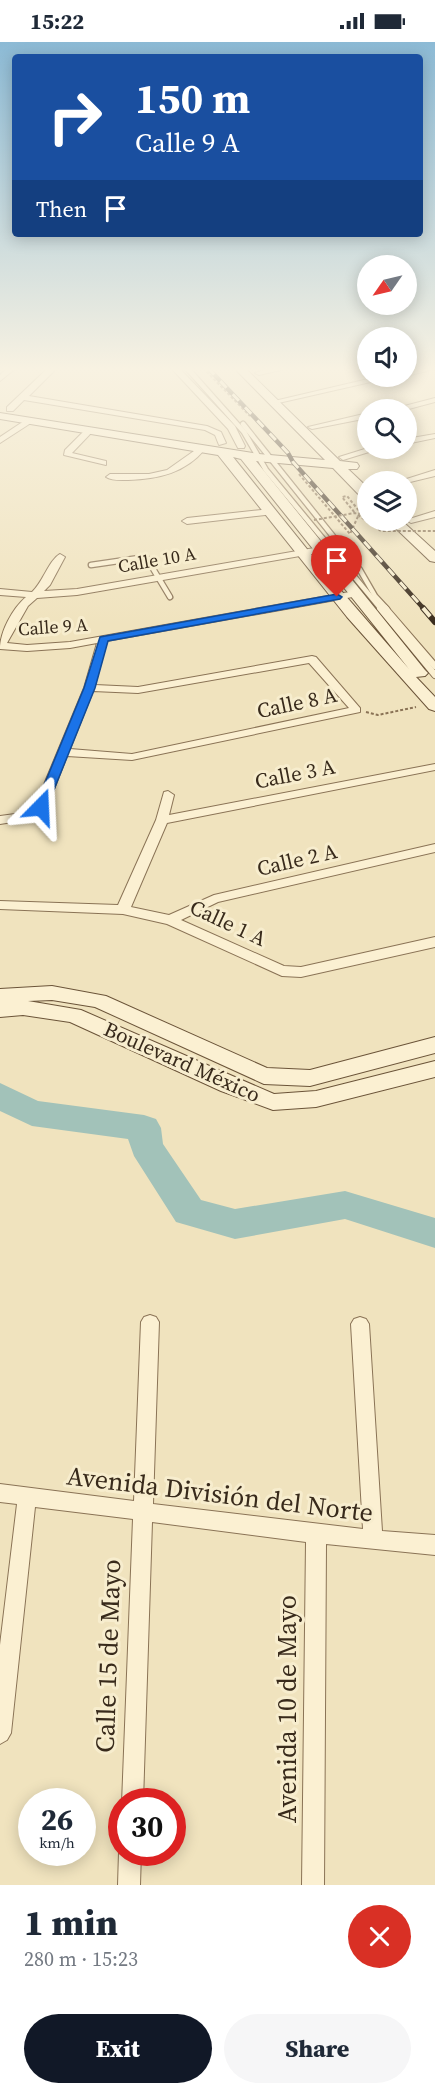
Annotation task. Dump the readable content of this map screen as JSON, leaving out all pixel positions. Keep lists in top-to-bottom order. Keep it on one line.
{"streets":{"street":["Calle 10 A","Calle 9 A","Calle 8 A","Calle 3 A","Calle 2 A","Calle 1 A","Boulevard México","Avenida División del Norte","Calle 15 de Mayo","Avenida 10 de Mayo"]},"crossings":[["Calle 2 A","Calle 1 A"],["Avenida División del Norte","Calle 15 de Mayo"],["Avenida División del Norte","Avenida 10 de Mayo"]],"north":"bottom left","page":{"status":"15:22","turn":["150 m","Calle 9 A"],"then":"Then","speed":"26 km/h","limit":"30","heading":["1 min","280 m · 15:23"],"buttons":["Exit","Share"]}}
